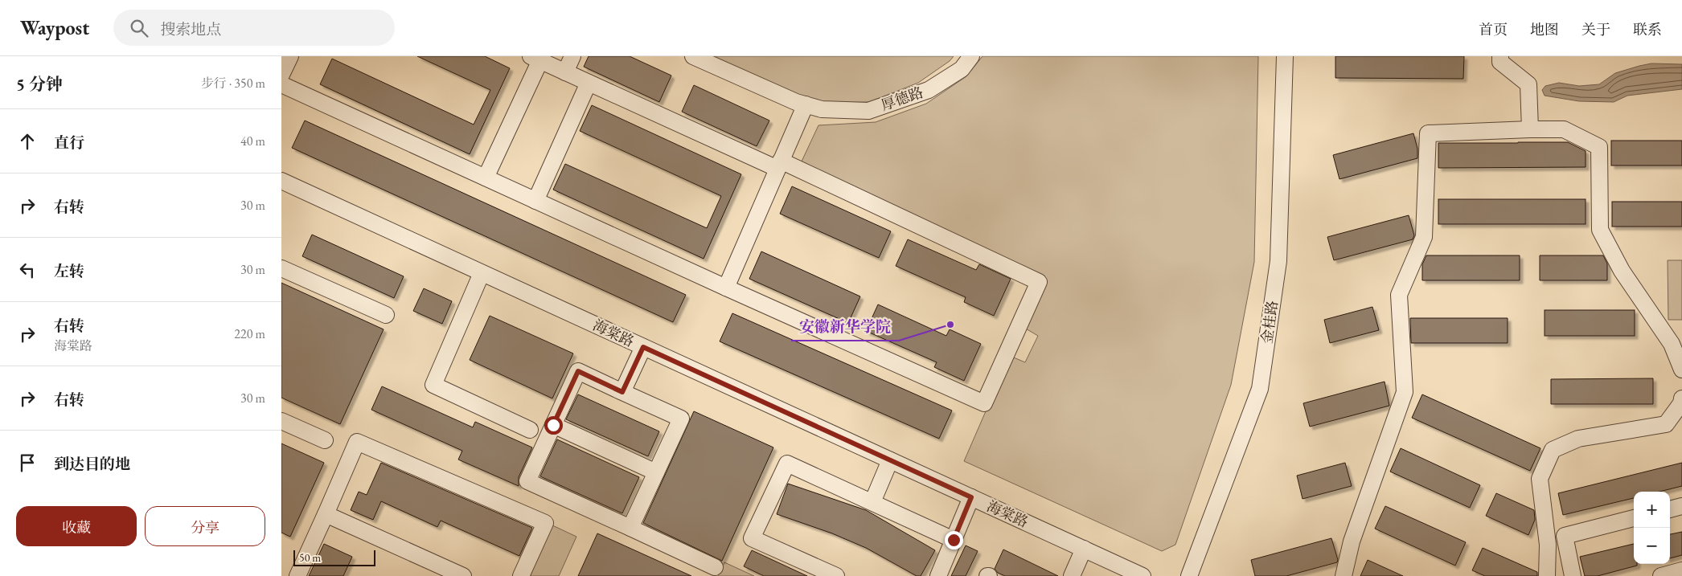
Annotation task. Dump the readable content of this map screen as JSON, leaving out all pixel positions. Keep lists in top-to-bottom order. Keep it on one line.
{"streets":{"street":["厚德路","金桂路","海棠路"]},"places":["安徽新华学院"],"scale_bar":"50 m","page":{"header":"Waypost","search":"搜索地点","nav":["首页","地图","关于","联系"],"heading":["5 分钟","步行 · 350 m"],"list":[["直行","40 m"],["右转","30 m"],["左转","30 m"],["右转","海棠路","220 m"],["右转","30 m"],"到达目的地"],"map_buttons":["+","−"],"buttons":["收藏","分享"],"scale":"50 m"}}
